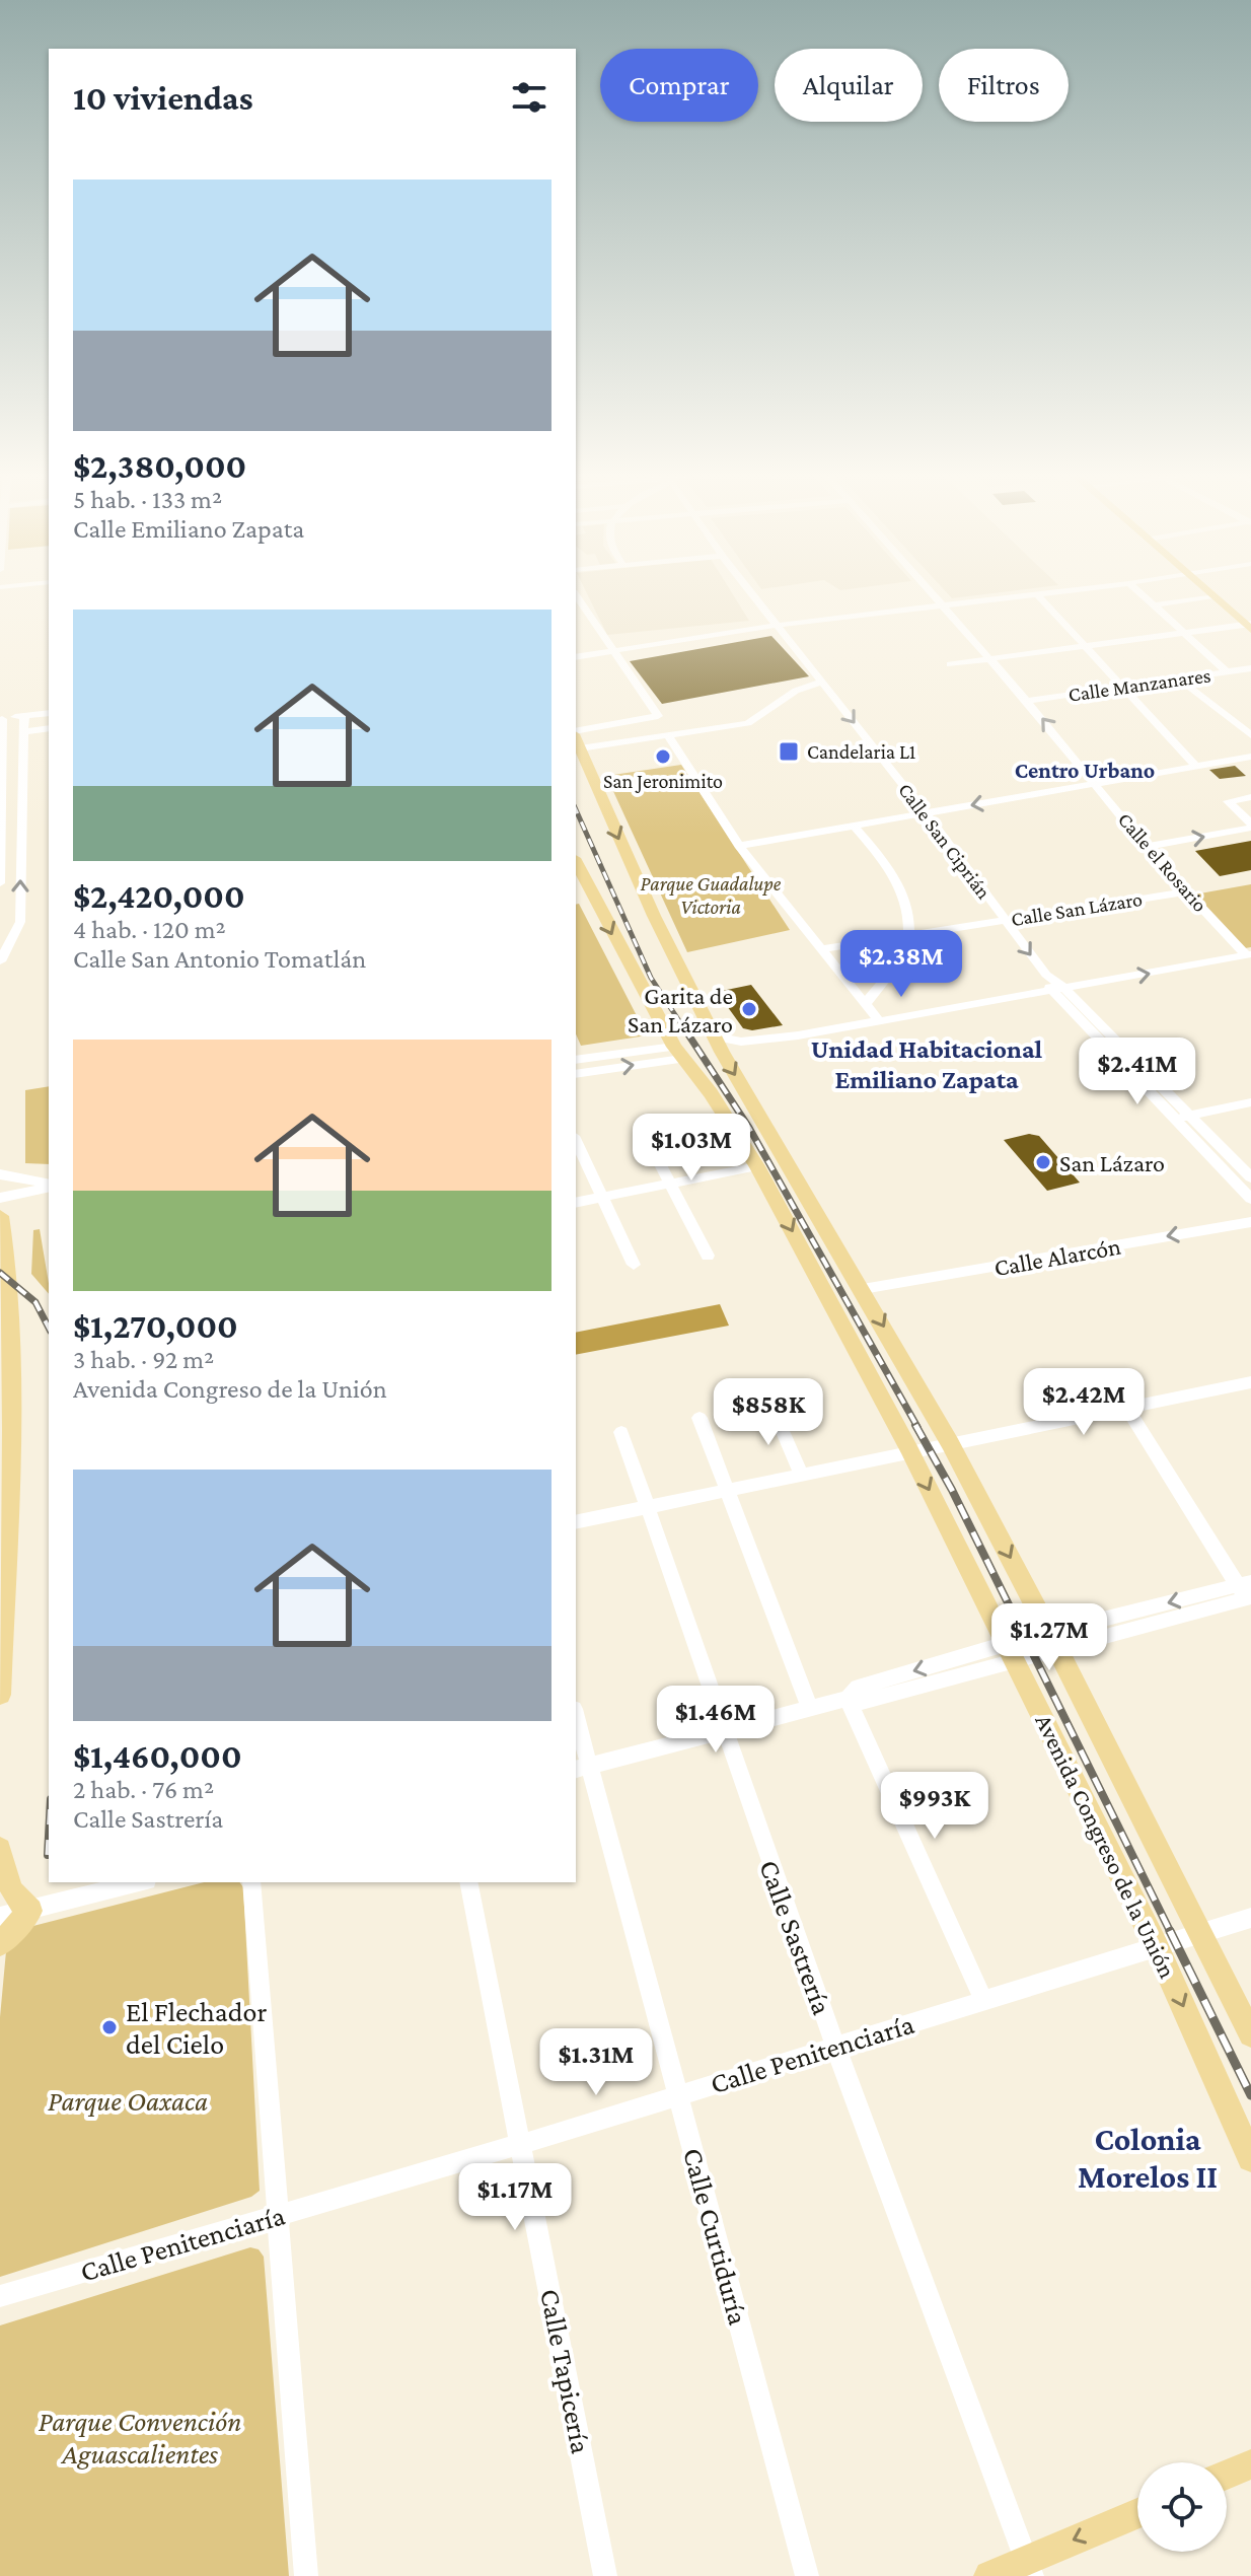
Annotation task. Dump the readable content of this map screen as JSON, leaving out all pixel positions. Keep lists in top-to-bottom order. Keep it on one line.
{"streets":{"main road":["Avenida Congreso de la Unión"],"street":["Calle Manzanares","Calle San Ciprián","Calle el Rosario","Calle San Lázaro","Calle Alarcón","Calle Sastrería","Calle Penitenciaría","Calle Curtiduría","Calle Tapicería"]},"crossings":[["Calle Manzanares","Calle el Rosario"],["Calle San Ciprián","Calle San Lázaro"],["Calle el Rosario","Calle San Lázaro"],["Calle Alarcón","Avenida Congreso de la Unión"],["Avenida Congreso de la Unión","Calle Penitenciaría"],["Calle Sastrería","Calle Penitenciaría"],["Calle Penitenciaría","Calle Curtiduría"],["Calle Penitenciaría","Calle Tapicería"]],"one_way":["Calle Alarcón","Avenida Congreso de la Unión"],"districts":["Centro Urbano","Unidad Habitacional Emiliano Zapata","Colonia Morelos II"],"parks":["Parque Guadalupe Victoria","Parque Oaxaca","Parque Convención Aguascalientes"],"places":{"transit":["Candelaria L1"],"other":["San Jeronimito","Garita de San Lázaro","San Lázaro","El Flechador del Cielo"]},"page":{"chip":["Comprar","Alquilar","Filtros"],"heading":"10 viviendas","list":[{"name":"$2,380,000","note":"5 hab. · 133 m² · Calle Emiliano Zapata"},{"name":"$2,420,000","note":"4 hab. · 120 m² · Calle San Antonio Tomatlán"},{"name":"$1,270,000","note":"3 hab. · 92 m² · Avenida Congreso de la Unión"},{"name":"$1,460,000","note":"2 hab. · 76 m² · Calle Sastrería"}],"price":["$2.38M","$2.41M","$1.03M","$2.42M","$858K","$1.27M","$1.46M","$993K","$1.31M","$1.17M"]}}
